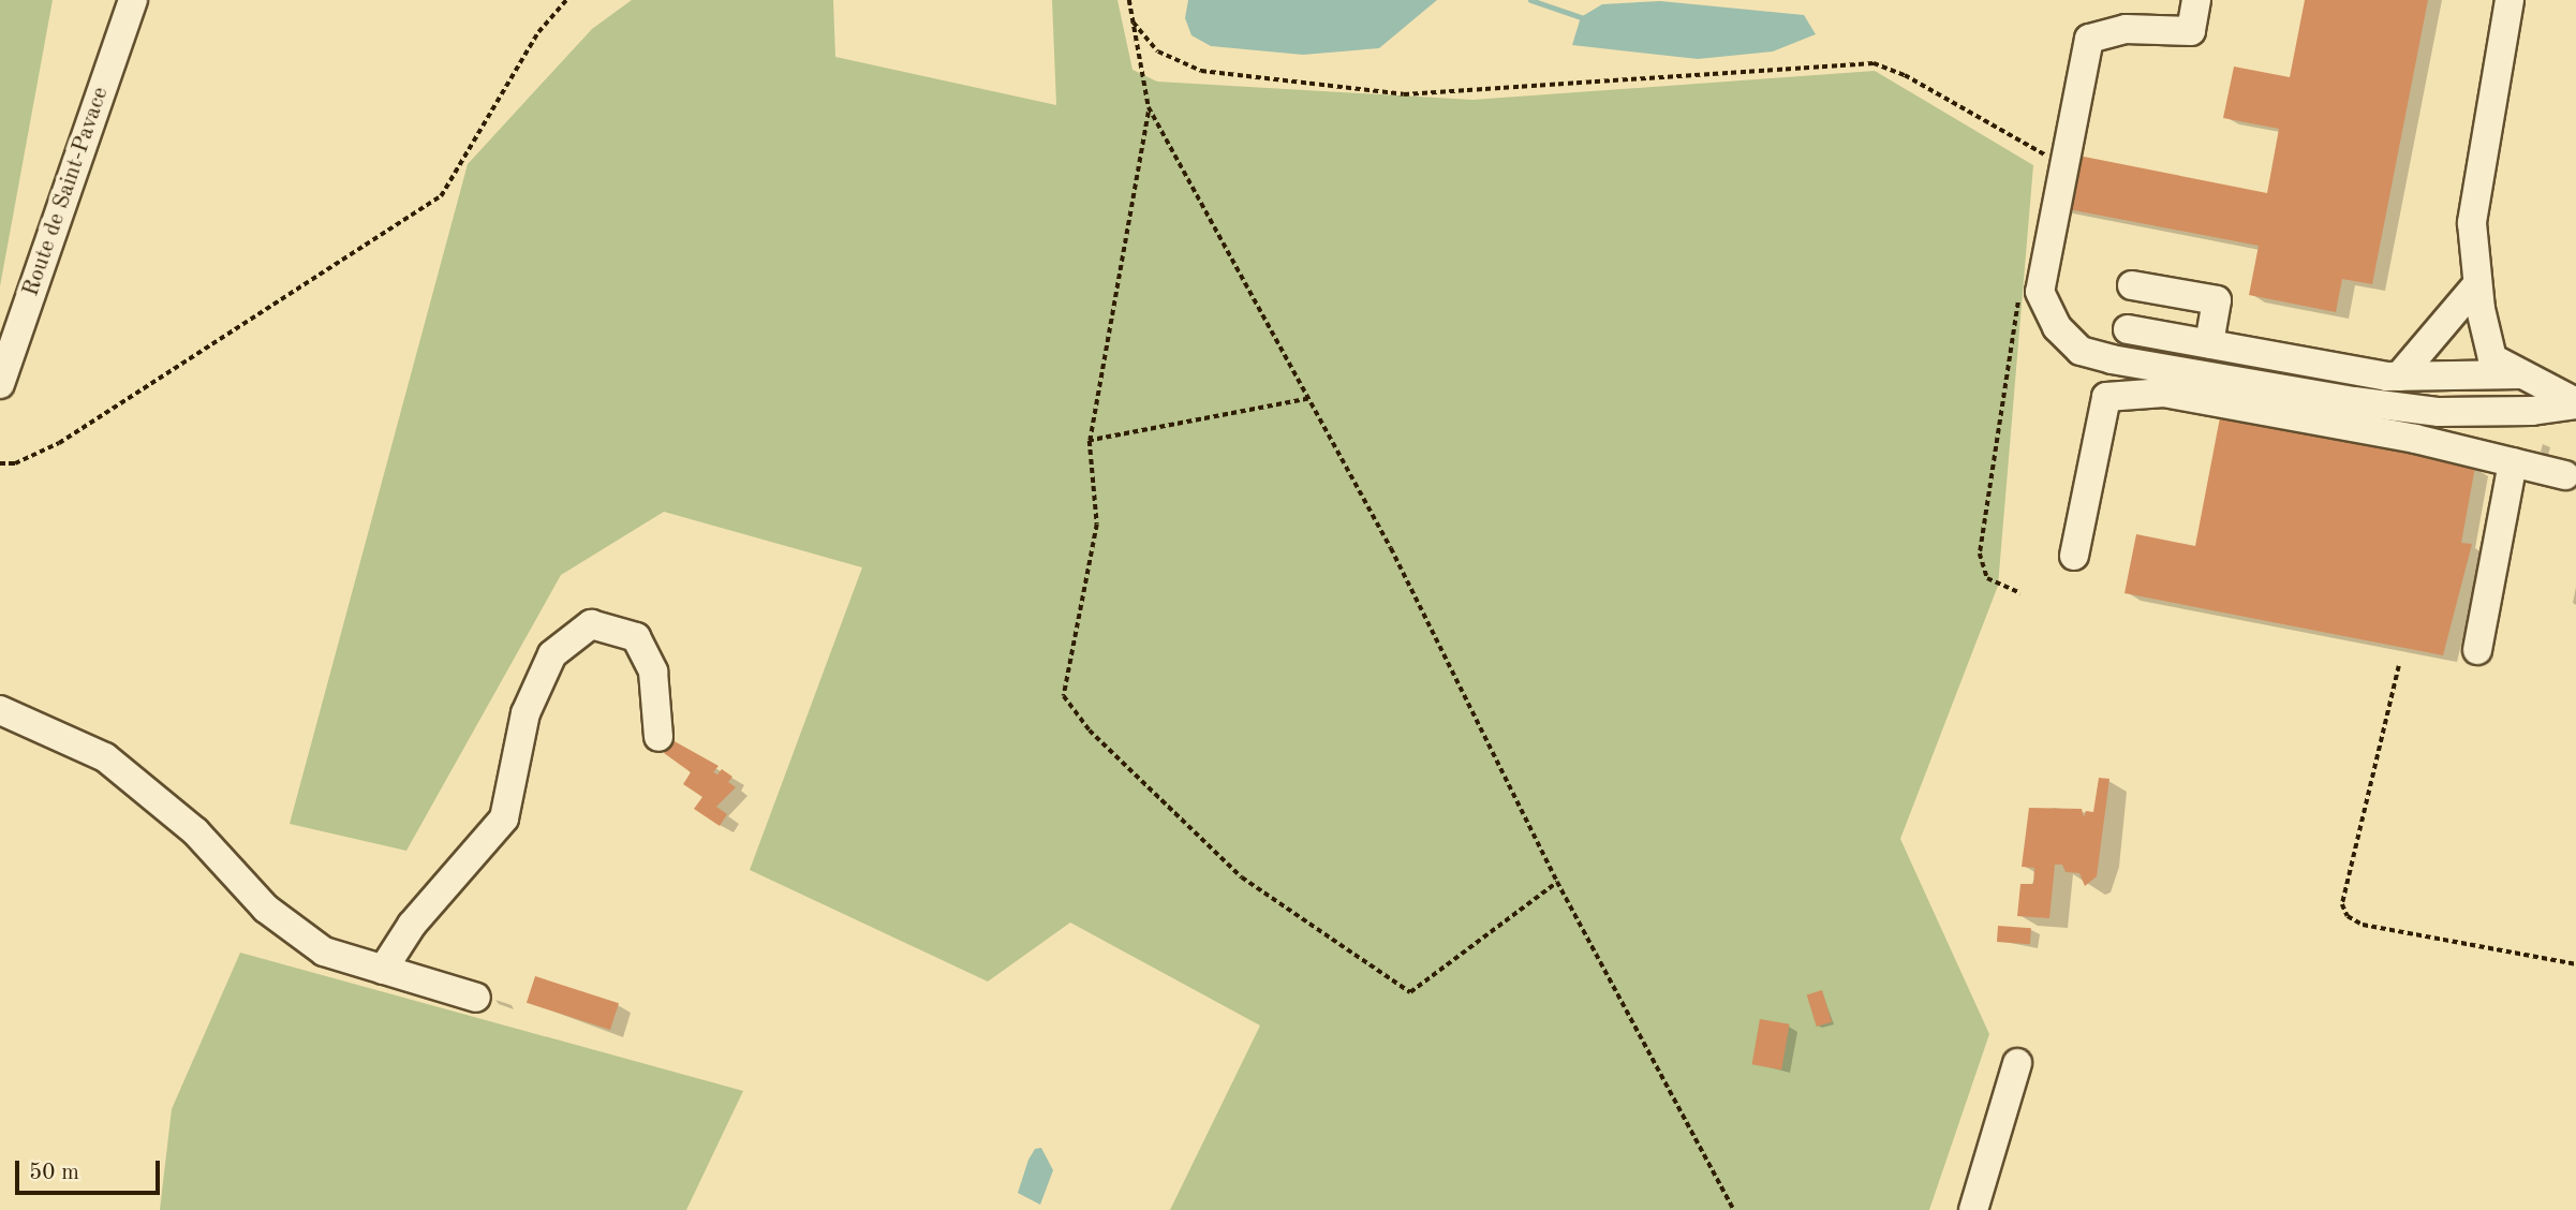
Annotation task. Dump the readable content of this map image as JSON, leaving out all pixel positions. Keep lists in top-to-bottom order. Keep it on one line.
{"streets":{"street":["Route de Saint-Pavace"]},"scale_bar":"50 m"}
